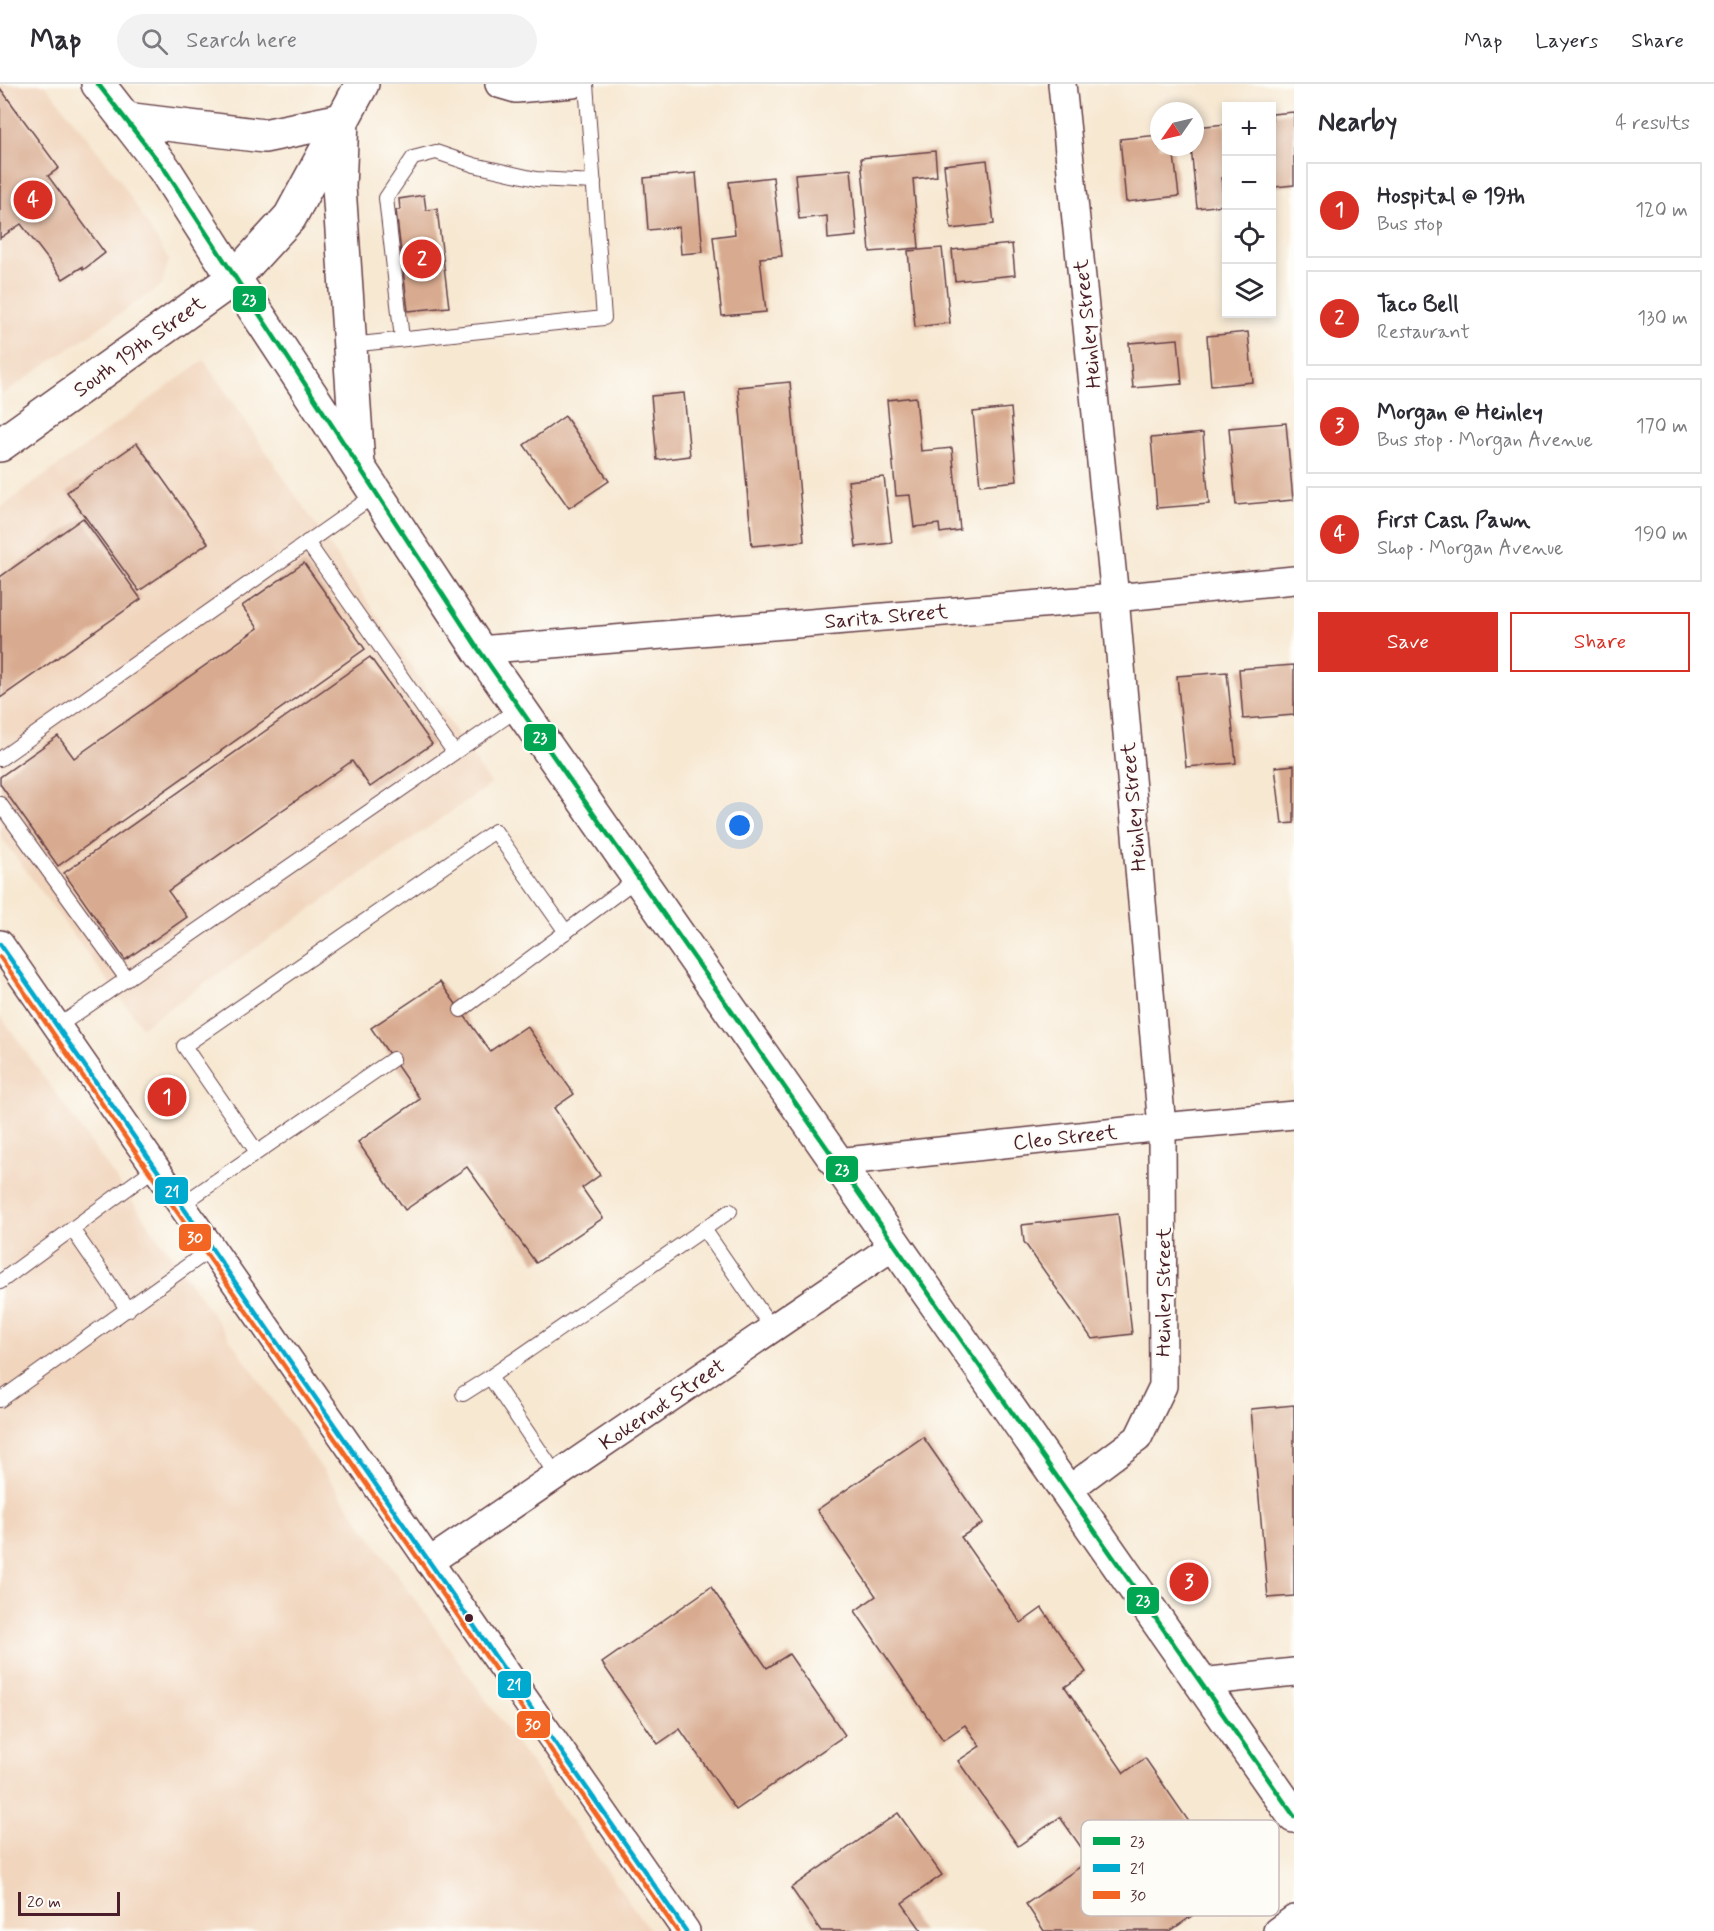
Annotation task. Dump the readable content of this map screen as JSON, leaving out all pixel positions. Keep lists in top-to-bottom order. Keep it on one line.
{"streets":{"main road":["South 19th Street"],"street":["Heinley Street","Sarita Street","Cleo Street","Kokernot Street"]},"crossings":[["Heinley Street","Sarita Street"],["Heinley Street","Cleo Street"]],"lines":["transit line 23","transit line 21","transit line 30"],"legend":["23","21","30"],"scale_bar":"20 m","north":"bottom left","page":{"header":"Map","search":"Search here","nav":["Map","Layers","Share"],"heading":["Nearby","4 results"],"map_buttons":["+","−"],"list":[{"mark":"1","name":"Hospital @ 19th","note":"Bus stop","value":"120 m"},{"mark":"2","name":"Taco Bell","note":"Restaurant","value":"130 m"},{"mark":"3","name":"Morgan @ Heinley","note":"Bus stop · Morgan Avenue","value":"170 m"},{"mark":"4","name":"First Cash Pawn","note":"Shop · Morgan Avenue","value":"190 m"}],"pins":["4","2","1","3"],"buttons":["Save","Share"],"scale":"20 m"}}
